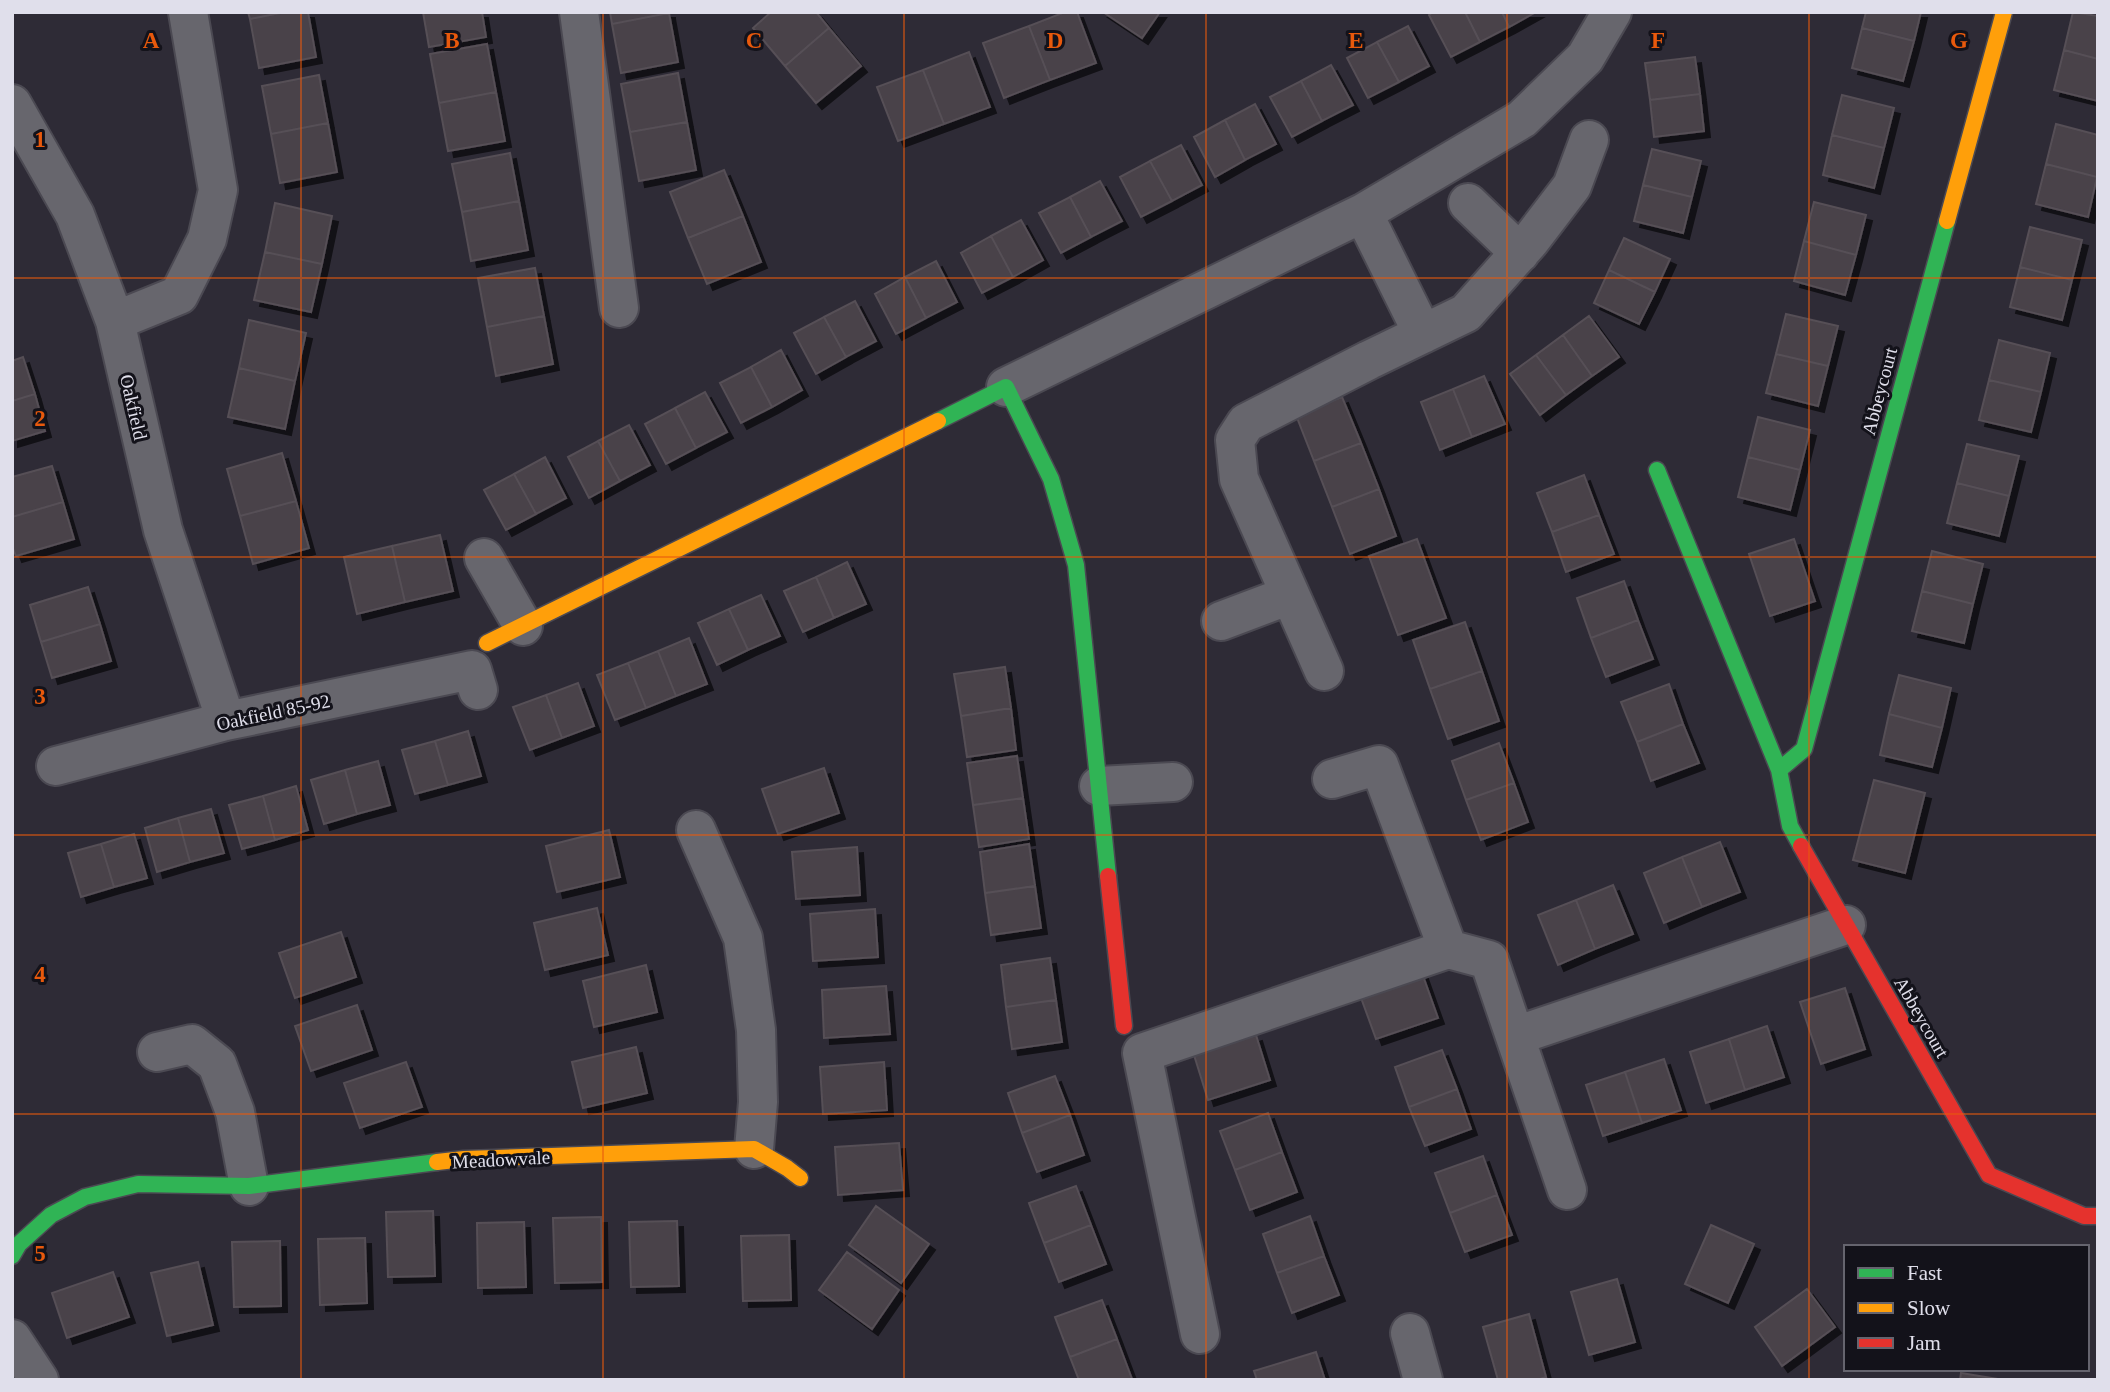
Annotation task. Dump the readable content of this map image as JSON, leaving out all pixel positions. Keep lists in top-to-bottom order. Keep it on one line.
{"streets":{"street":["Abbeycourt","Oakfield","Oakfield 85-92","Meadowvale"]},"crossings":[["Oakfield","Oakfield 85-92"]],"legend":["Fast","Slow","Jam"],"grid":{"columns":["A","B","C","D","E","F","G"],"rows":["1","2","3","4","5"]}}
